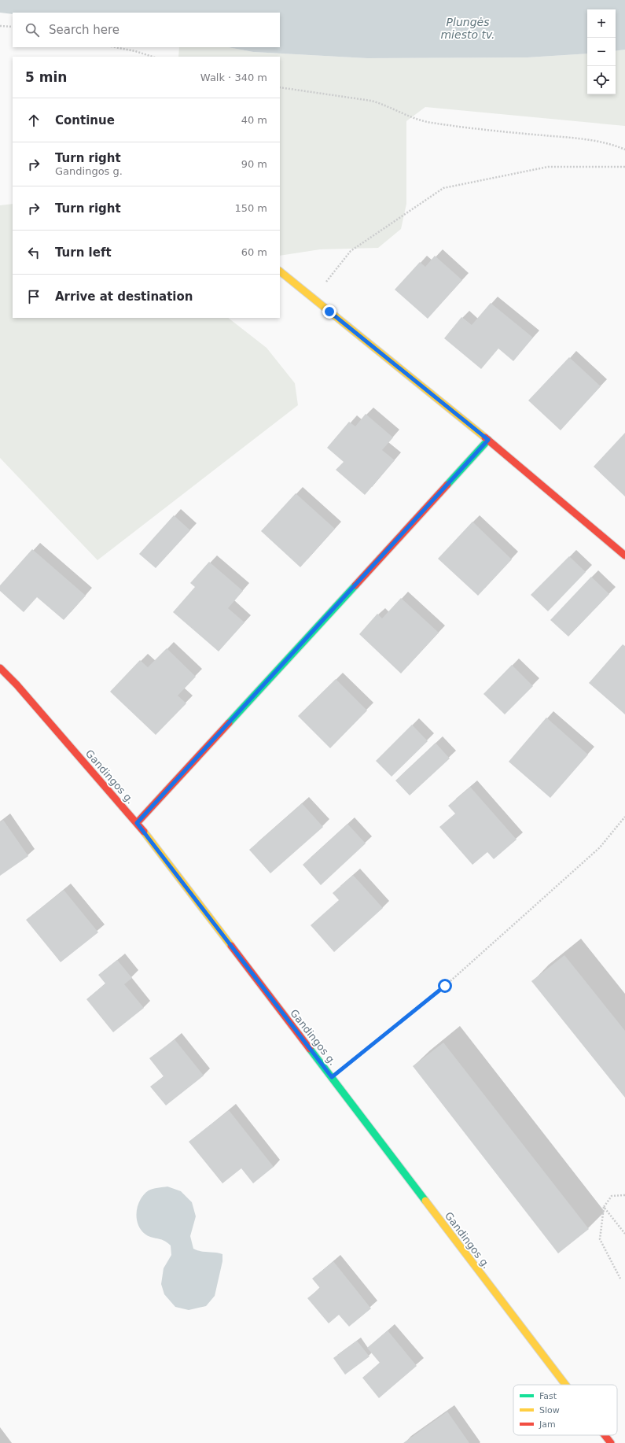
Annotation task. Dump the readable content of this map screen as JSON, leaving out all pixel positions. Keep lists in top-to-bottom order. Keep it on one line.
{"streets":{"street":["Gandingos g."]},"water":["Plungės miesto tv."],"legend":["Fast","Slow","Jam"],"page":{"map_buttons":["+","−"],"search":"Search here","heading":["5 min","Walk · 340 m"],"list":[["Continue","40 m"],["Turn right","Gandingos g.","90 m"],["Turn right","150 m"],["Turn left","60 m"],"Arrive at destination"]}}
